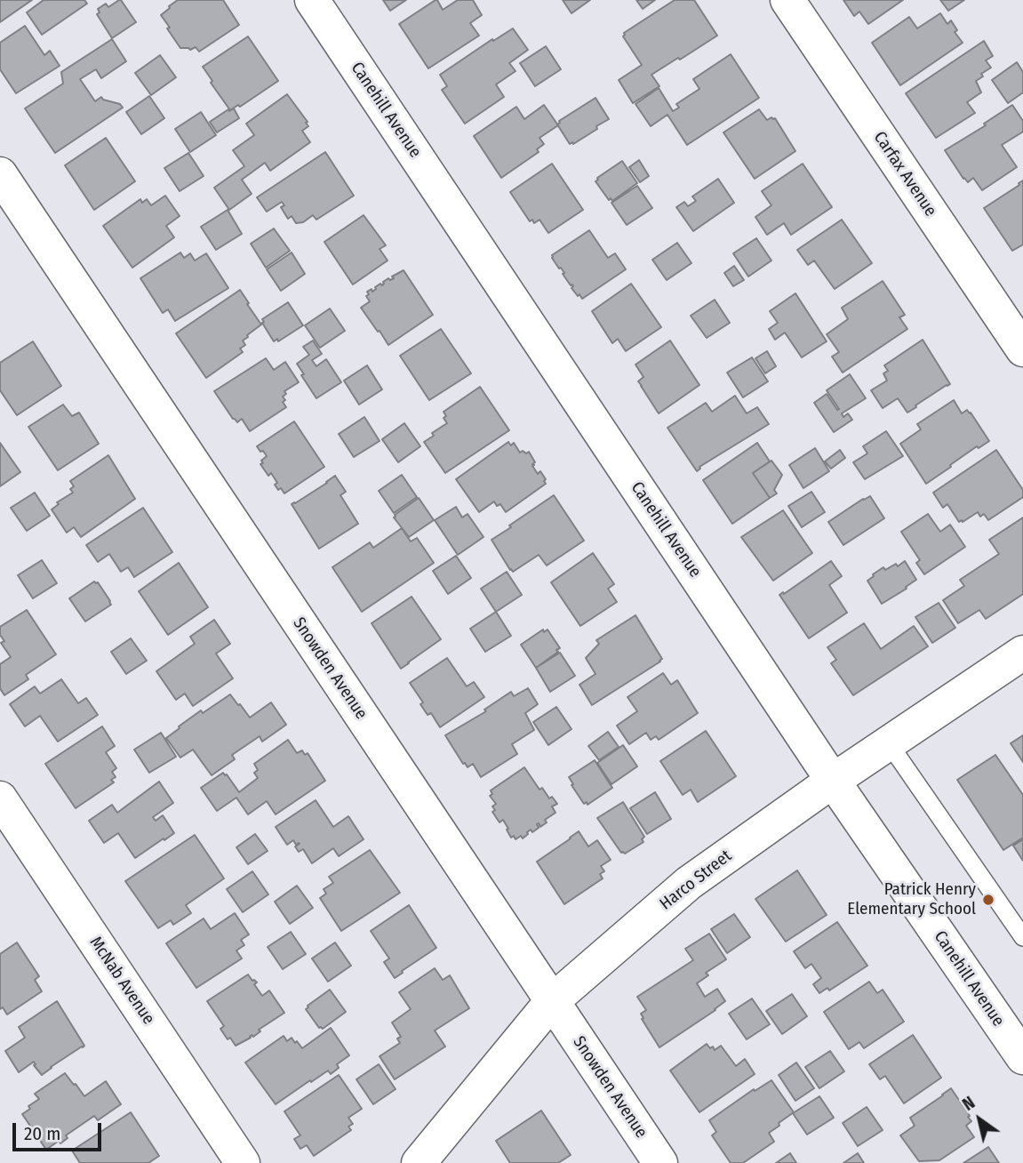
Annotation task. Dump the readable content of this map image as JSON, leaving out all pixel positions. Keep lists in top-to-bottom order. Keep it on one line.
{"streets":{"street":["Canehill Avenue","Carfax Avenue","Snowden Avenue","Harco Street","McNab Avenue"]},"crossings":[["Canehill Avenue","Harco Street"],["Snowden Avenue","Harco Street"]],"places":["Patrick Henry Elementary School"],"scale_bar":"20 m","north":"top left"}
